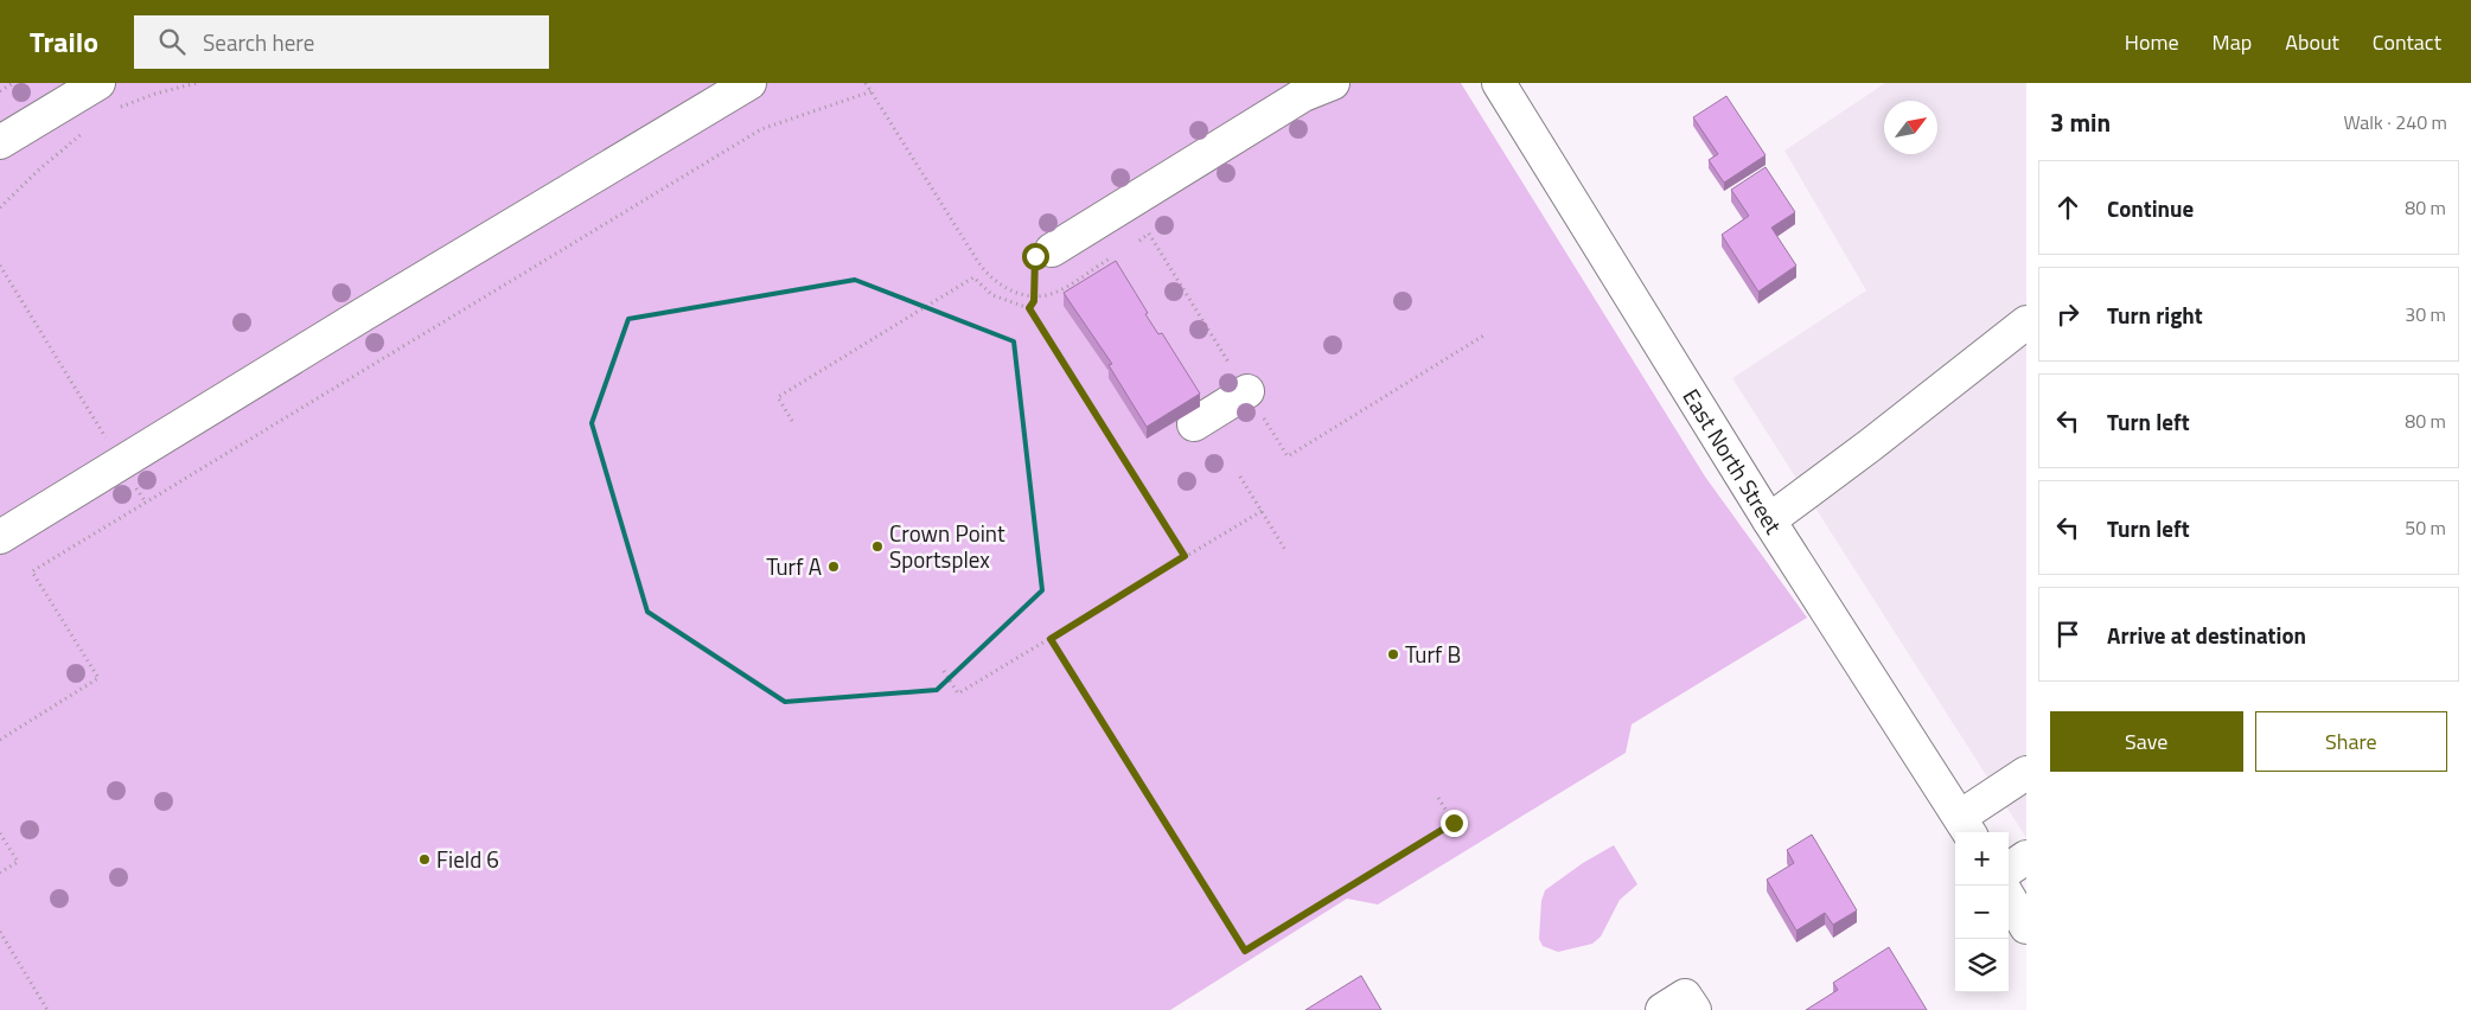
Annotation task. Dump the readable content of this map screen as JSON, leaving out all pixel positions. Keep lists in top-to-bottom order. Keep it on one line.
{"streets":{"street":["East North Street"]},"places":["Crown Point Sportsplex","Turf A","Turf B","Field 6"],"north":"top right","page":{"header":"Trailo","search":"Search here","nav":["Home","Map","About","Contact"],"heading":["3 min","Walk · 240 m"],"list":[["Continue","80 m"],["Turn right","30 m"],["Turn left","80 m"],["Turn left","50 m"],"Arrive at destination"],"buttons":["Save","Share"],"map_buttons":["+","−"]}}
